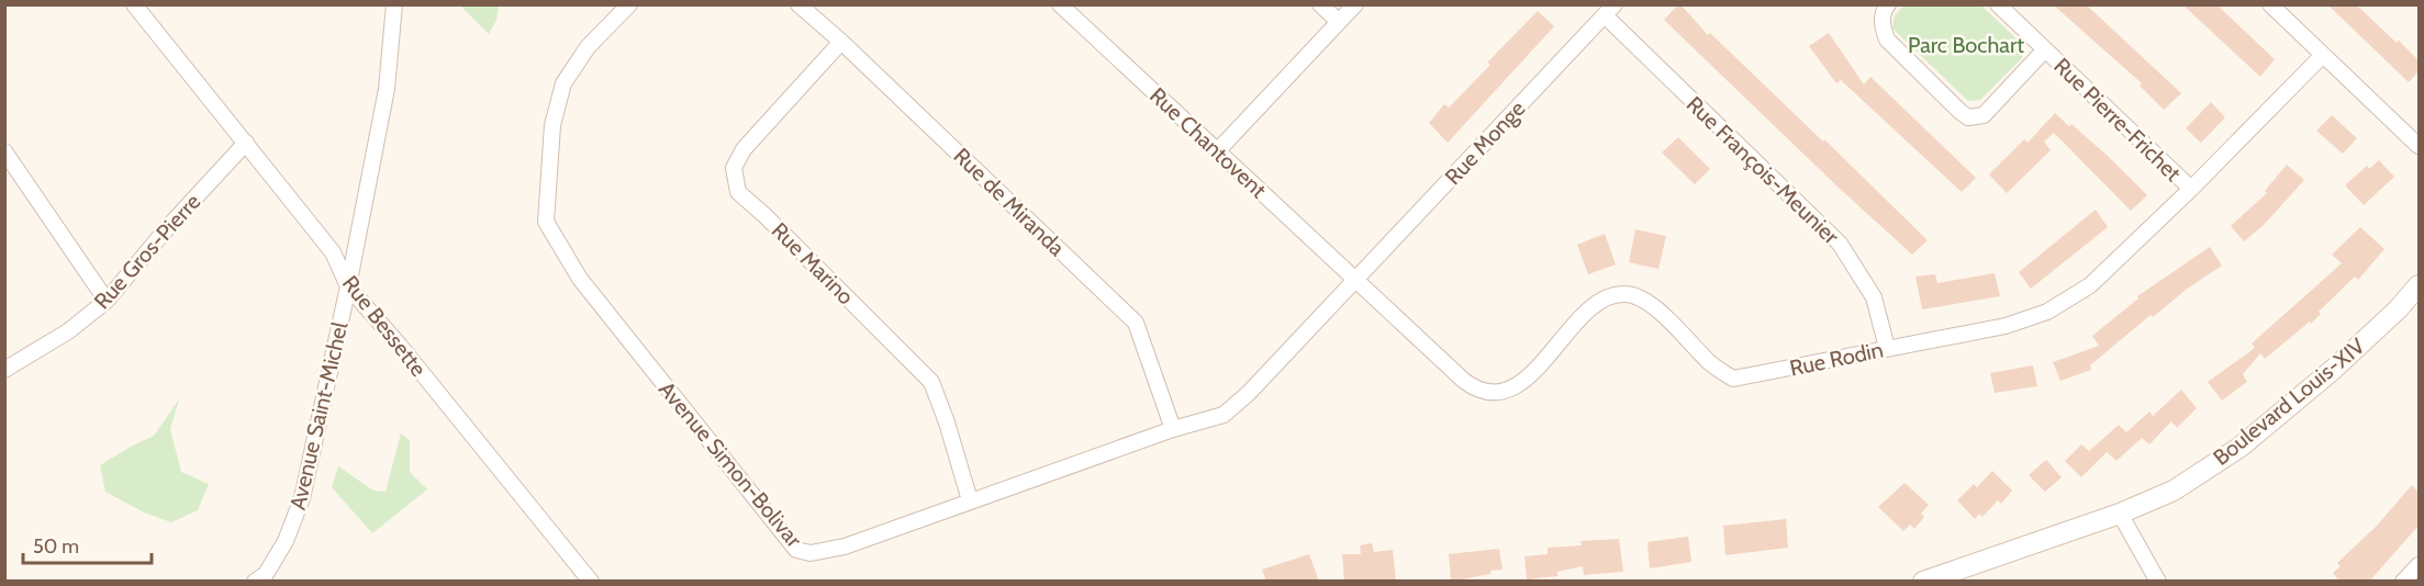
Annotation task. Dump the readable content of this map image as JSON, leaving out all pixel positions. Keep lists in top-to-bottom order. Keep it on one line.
{"streets":{"main road":["Boulevard Louis-XIV"],"street":["Rue Pierre-Frichet","Rue Chantovent","Rue Monge","Rue François-Meunier","Rue de Miranda","Rue Gros-Pierre","Rue Marino","Rue Bessette","Rue Rodin","Avenue Saint-Michel","Avenue Simon-Bolivar"]},"crossings":[["Rue Pierre-Frichet","Rue Rodin"],["Rue Chantovent","Rue Monge"],["Rue Chantovent","Rue Rodin"],["Rue Chantovent","Avenue Simon-Bolivar"],["Rue Monge","Rue François-Meunier"],["Rue Monge","Rue Rodin"],["Rue Monge","Avenue Simon-Bolivar"],["Rue François-Meunier","Rue Rodin"],["Rue de Miranda","Rue Marino"],["Rue de Miranda","Avenue Simon-Bolivar"],["Rue Gros-Pierre","Rue Bessette"],["Rue Marino","Avenue Simon-Bolivar"],["Rue Bessette","Avenue Saint-Michel"],["Rue Rodin","Avenue Simon-Bolivar"]],"parks":["Parc Bochart"],"scale_bar":"50 m"}
